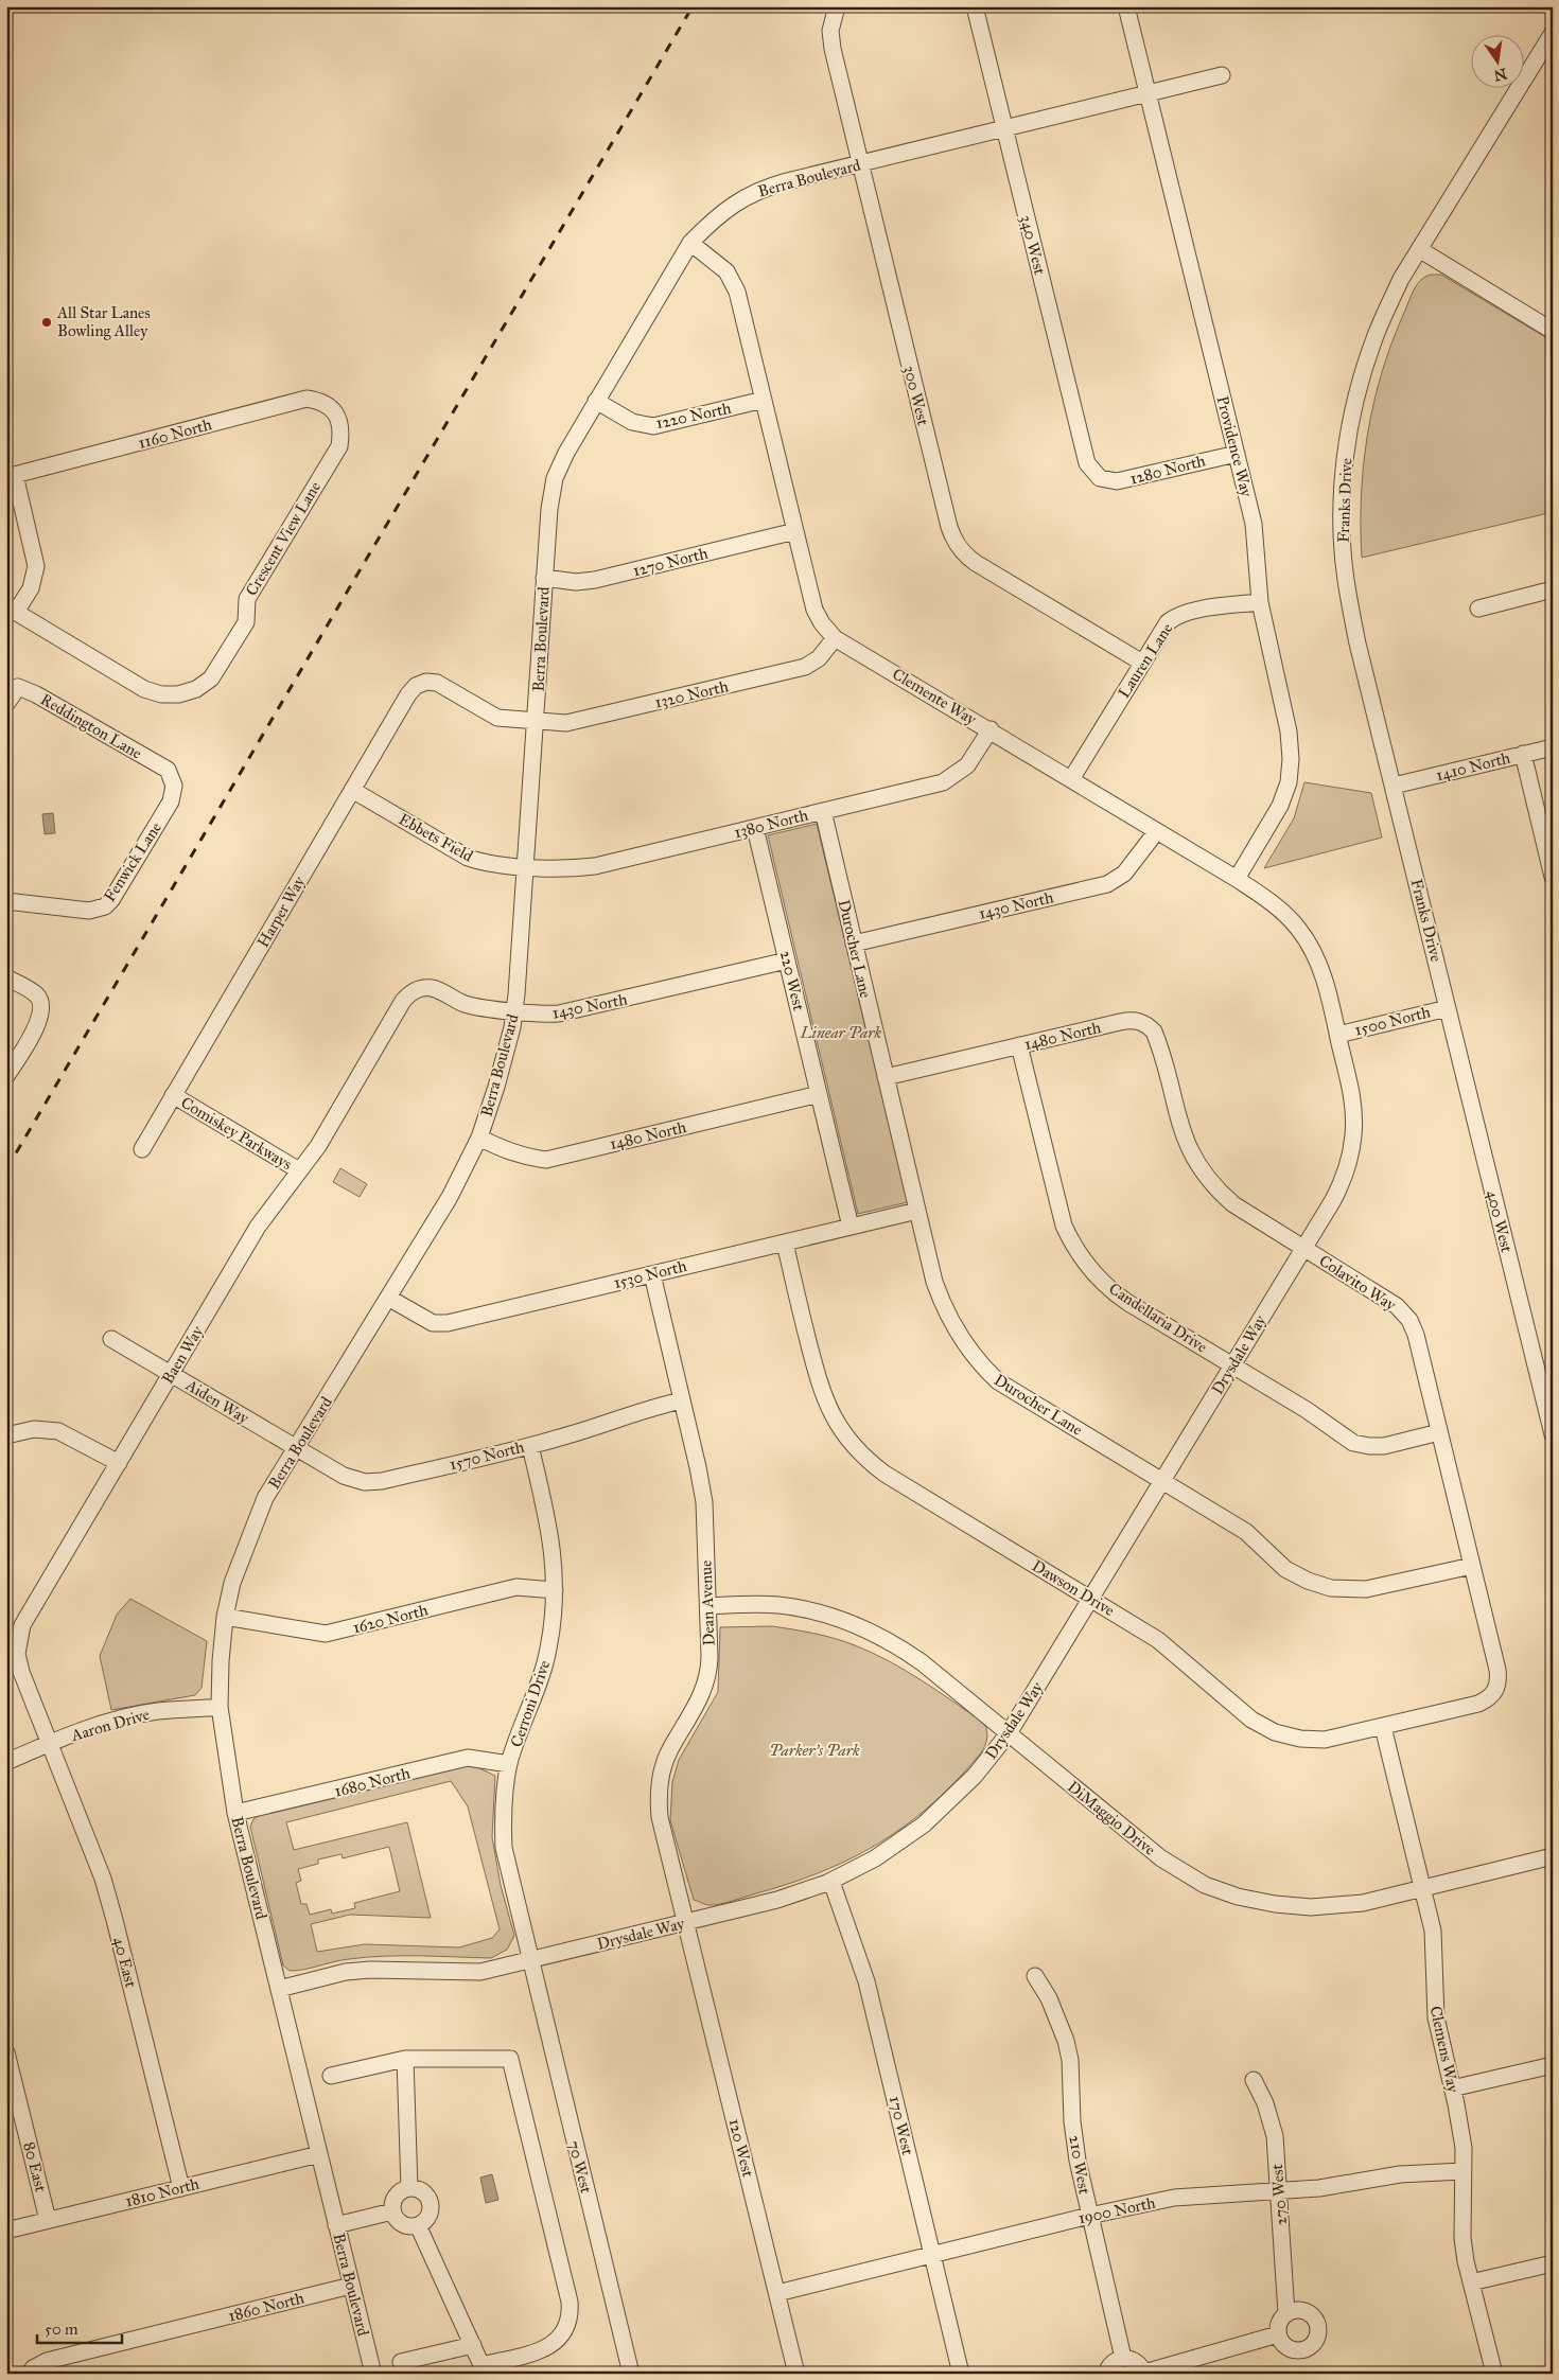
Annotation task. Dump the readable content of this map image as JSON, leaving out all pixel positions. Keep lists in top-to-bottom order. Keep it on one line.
{"streets":{"street":["Berra Boulevard","340 West","300 West","1220 North","1160 North","Providence Way","1280 North","Franks Drive","Crescent View Lane","1270 North","Lauren Lane","1320 North","Clemente Way","Reddington Lane","1410 North","1380 North","Ebbets Field","Fenwick Lane","1430 North","Harper Way","Durocher Lane","220 West","1500 North","1480 North","Comiskey Parkways","400 West","1530 North","Colavito Way","Candellaria Drive","Baen Way","Drysdale Way","Aiden Way","1570 North","Dawson Drive","Dean Avenue","1620 North","Cerroni Drive","Aaron Drive","1680 North","DiMaggio Drive","40 East","Clemens Way","170 West","120 West","210 West","80 East","70 West","1810 North","270 West","1900 North","1860 North"]},"crossings":[["Berra Boulevard","340 West"],["Berra Boulevard","300 West"],["Berra Boulevard","1220 North"],["Berra Boulevard","Providence Way"],["Berra Boulevard","1270 North"],["Berra Boulevard","1320 North"],["Berra Boulevard","Clemente Way"],["Berra Boulevard","1380 North"],["Berra Boulevard","Ebbets Field"],["Berra Boulevard","1430 North"],["Berra Boulevard","1480 North"],["Berra Boulevard","1530 North"],["Berra Boulevard","Drysdale Way"],["Berra Boulevard","Aiden Way"],["Berra Boulevard","1570 North"],["Berra Boulevard","1620 North"],["Berra Boulevard","Aaron Drive"],["Berra Boulevard","1680 North"],["Berra Boulevard","1810 North"],["Berra Boulevard","1860 North"],["340 West","1280 North"],["300 West","Lauren Lane"],["1220 North","Clemente Way"],["1160 North","Crescent View Lane"],["Providence Way","1280 North"],["Providence Way","Lauren Lane"],["Providence Way","Clemente Way"],["Franks Drive","1410 North"],["Franks Drive","1500 North"],["Franks Drive","400 West"],["1270 North","Clemente Way"],["Lauren Lane","Clemente Way"],["1320 North","Clemente Way"],["1320 North","Harper Way"],["Clemente Way","1380 North"],["Clemente Way","1430 North"],["Clemente Way","1500 North"],["Clemente Way","Drysdale Way"],["Reddington Lane","Fenwick Lane"],["1380 North","Ebbets Field"],["1380 North","Durocher Lane"],["1380 North","220 West"],["Ebbets Field","Harper Way"],["1430 North","Durocher Lane"],["1430 North","220 West"],["1430 North","Baen Way"],["Harper Way","Comiskey Parkways"],["Durocher Lane","1480 North"],["Durocher Lane","1530 North"],["Durocher Lane","Colavito Way"],["Durocher Lane","Drysdale Way"],["220 West","1480 North"],["220 West","1530 North"],["1500 North","400 West"],["1500 North","Drysdale Way"],["1480 North","Colavito Way"],["1480 North","Candellaria Drive"],["Comiskey Parkways","Baen Way"],["1530 North","Dawson Drive"],["1530 North","Dean Avenue"],["Colavito Way","Candellaria Drive"],["Colavito Way","Drysdale Way"],["Colavito Way","Dawson Drive"],["Candellaria Drive","Drysdale Way"],["Baen Way","Aiden Way"],["Baen Way","Aaron Drive"],["Baen Way","40 East"],["Drysdale Way","Dawson Drive"],["Drysdale Way","Dean Avenue"],["Drysdale Way","Cerroni Drive"],["Drysdale Way","DiMaggio Drive"],["Drysdale Way","170 West"],["Drysdale Way","120 West"],["Drysdale Way","70 West"],["Aiden Way","1570 North"],["1570 North","Dean Avenue"],["1570 North","Cerroni Drive"],["Dawson Drive","Clemens Way"],["Dean Avenue","DiMaggio Drive"],["Dean Avenue","120 West"],["1620 North","Cerroni Drive"],["Cerroni Drive","1680 North"],["Cerroni Drive","70 West"],["Aaron Drive","40 East"],["DiMaggio Drive","Clemens Way"],["40 East","1810 North"],["Clemens Way","1900 North"],["170 West","1900 North"],["120 West","1900 North"],["210 West","1900 North"],["80 East","1810 North"],["270 West","1900 North"]],"parks":["Linear Park","Parker's Park"],"places":["All Star Lanes Bowling Alley"],"scale_bar":"50 m","north":"bottom"}
